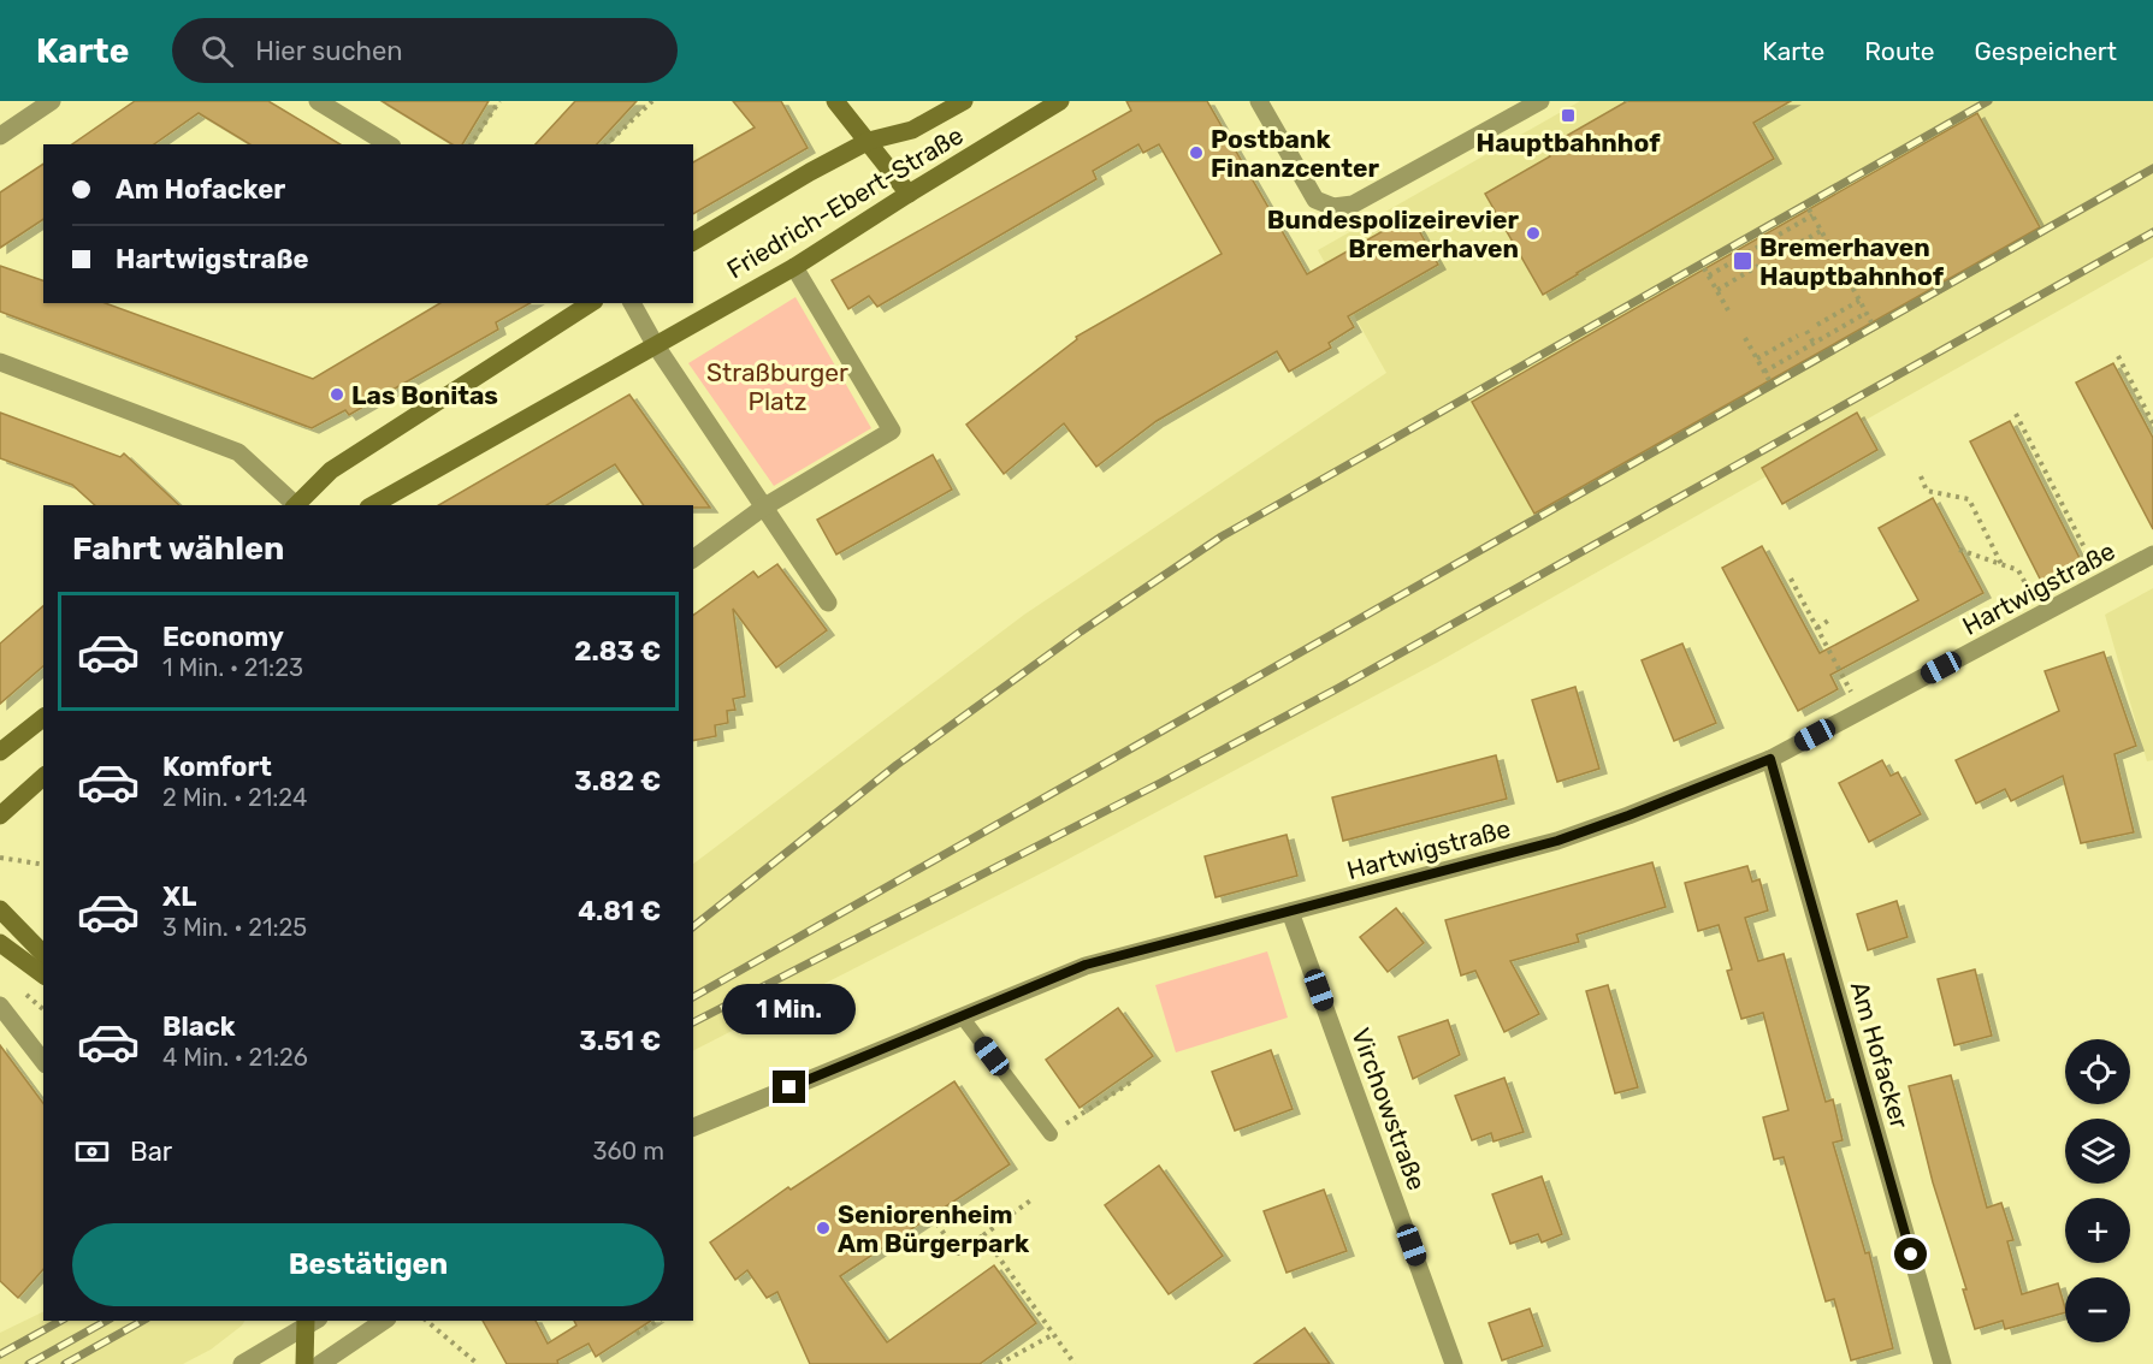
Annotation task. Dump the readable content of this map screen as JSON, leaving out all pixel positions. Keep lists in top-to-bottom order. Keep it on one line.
{"streets":{"main road":["Friedrich-Ebert-Straße"],"street":["Hartwigstraße","Am Hofacker","Virchowstraße"]},"crossings":[["Hartwigstraße","Am Hofacker"],["Hartwigstraße","Virchowstraße"]],"parks":["Straßburger Platz"],"places":{"transit":["Hauptbahnhof","Bremerhaven Hauptbahnhof"],"other":["Postbank Finanzcenter","Bundespolizeirevier Bremerhaven","Las Bonitas","Seniorenheim Am Bürgerpark"]},"page":{"header":"Karte","search":"Hier suchen","nav":["Karte","Route","Gespeichert"],"banner":["Am Hofacker","Hartwigstraße"],"heading":"Fahrt wählen","list":[{"name":"Economy","note":"1 Min. · 21:23","value":"2.83 €"},{"name":"Komfort","note":"2 Min. · 21:24","value":"3.82 €"},{"name":"XL","note":"3 Min. · 21:25","value":"4.81 €"},{"name":"Black","note":"4 Min. · 21:26","value":"3.51 €"}],"bubble":"1 Min.","map_buttons":["+","−"],"pay":["Bar","360 m"],"buttons":"Bestätigen"}}
